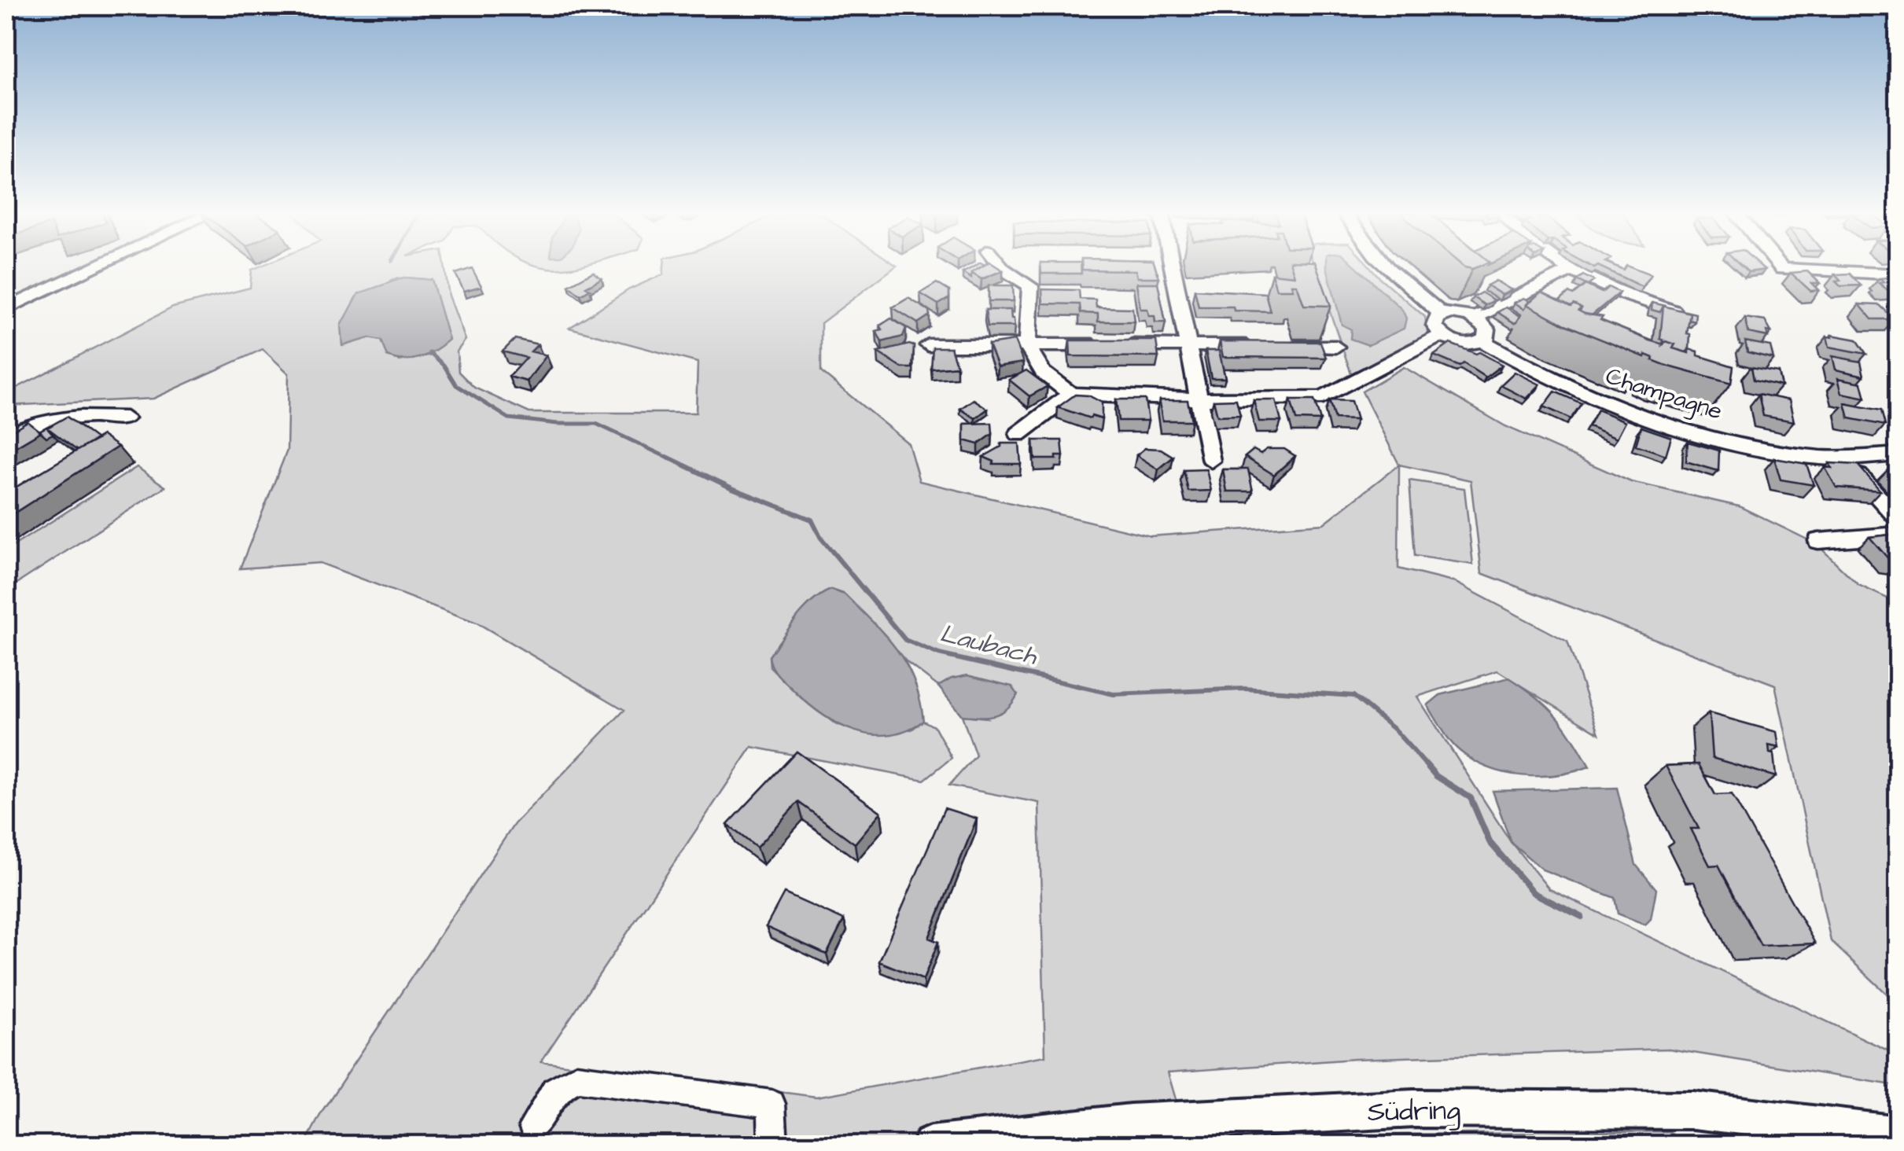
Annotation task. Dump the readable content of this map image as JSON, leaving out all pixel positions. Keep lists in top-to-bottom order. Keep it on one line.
{"streets":{"main road":["Südring"],"street":["Champagne"]},"water":["Laubach"]}
